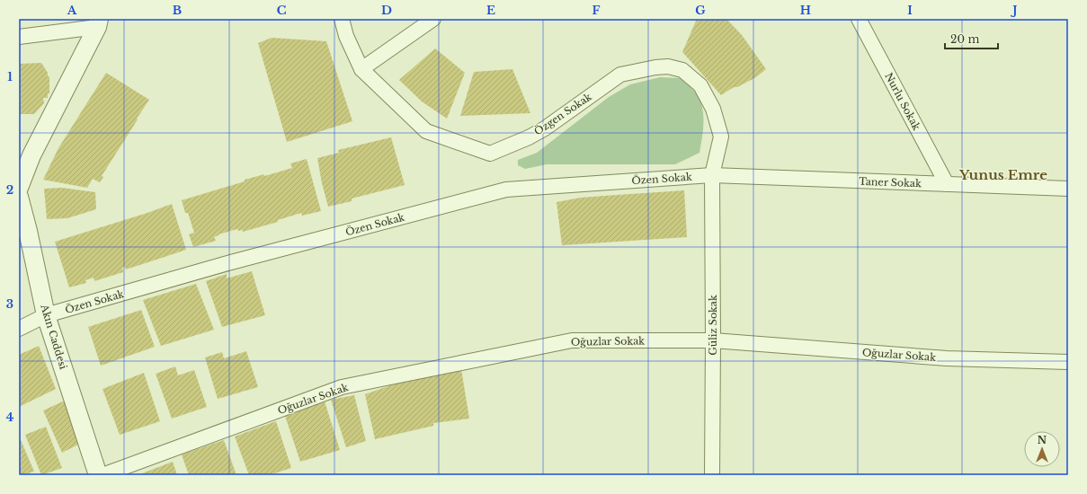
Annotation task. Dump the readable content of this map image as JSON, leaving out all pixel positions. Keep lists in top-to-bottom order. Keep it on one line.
{"streets":{"street":["Nurlu Sokak","Özgen Sokak","Özen Sokak","Taner Sokak","Güliz Sokak","Akın Caddesi","Oğuzlar Sokak"]},"crossings":[["Nurlu Sokak","Taner Sokak"],["Özgen Sokak","Özen Sokak"],["Özgen Sokak","Taner Sokak"],["Özgen Sokak","Güliz Sokak"],["Özen Sokak","Taner Sokak"],["Özen Sokak","Güliz Sokak"],["Özen Sokak","Akın Caddesi"],["Taner Sokak","Güliz Sokak"],["Güliz Sokak","Oğuzlar Sokak"]],"districts":["Yunus Emre"],"scale_bar":"20 m","north":"top","grid":{"columns":["A","B","C","D","E","F","G","H","I","J"],"rows":["1","2","3","4"]}}
